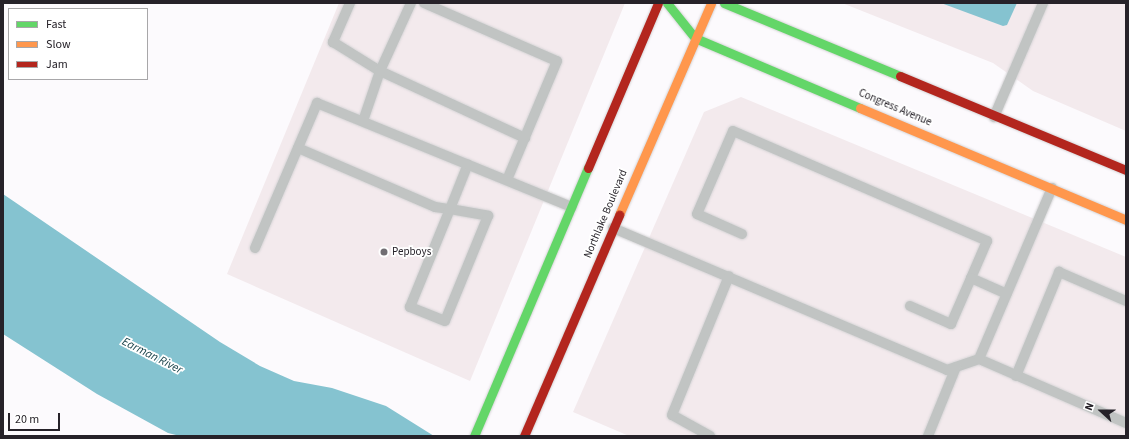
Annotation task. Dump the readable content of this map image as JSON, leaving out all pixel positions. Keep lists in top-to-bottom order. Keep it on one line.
{"streets":{"street":["Congress Avenue","Northlake Boulevard"]},"crossings":[["Congress Avenue","Northlake Boulevard"]],"water":["Earman River"],"places":["Pepboys"],"legend":["Fast","Slow","Jam"],"scale_bar":"20 m","north":"left"}
